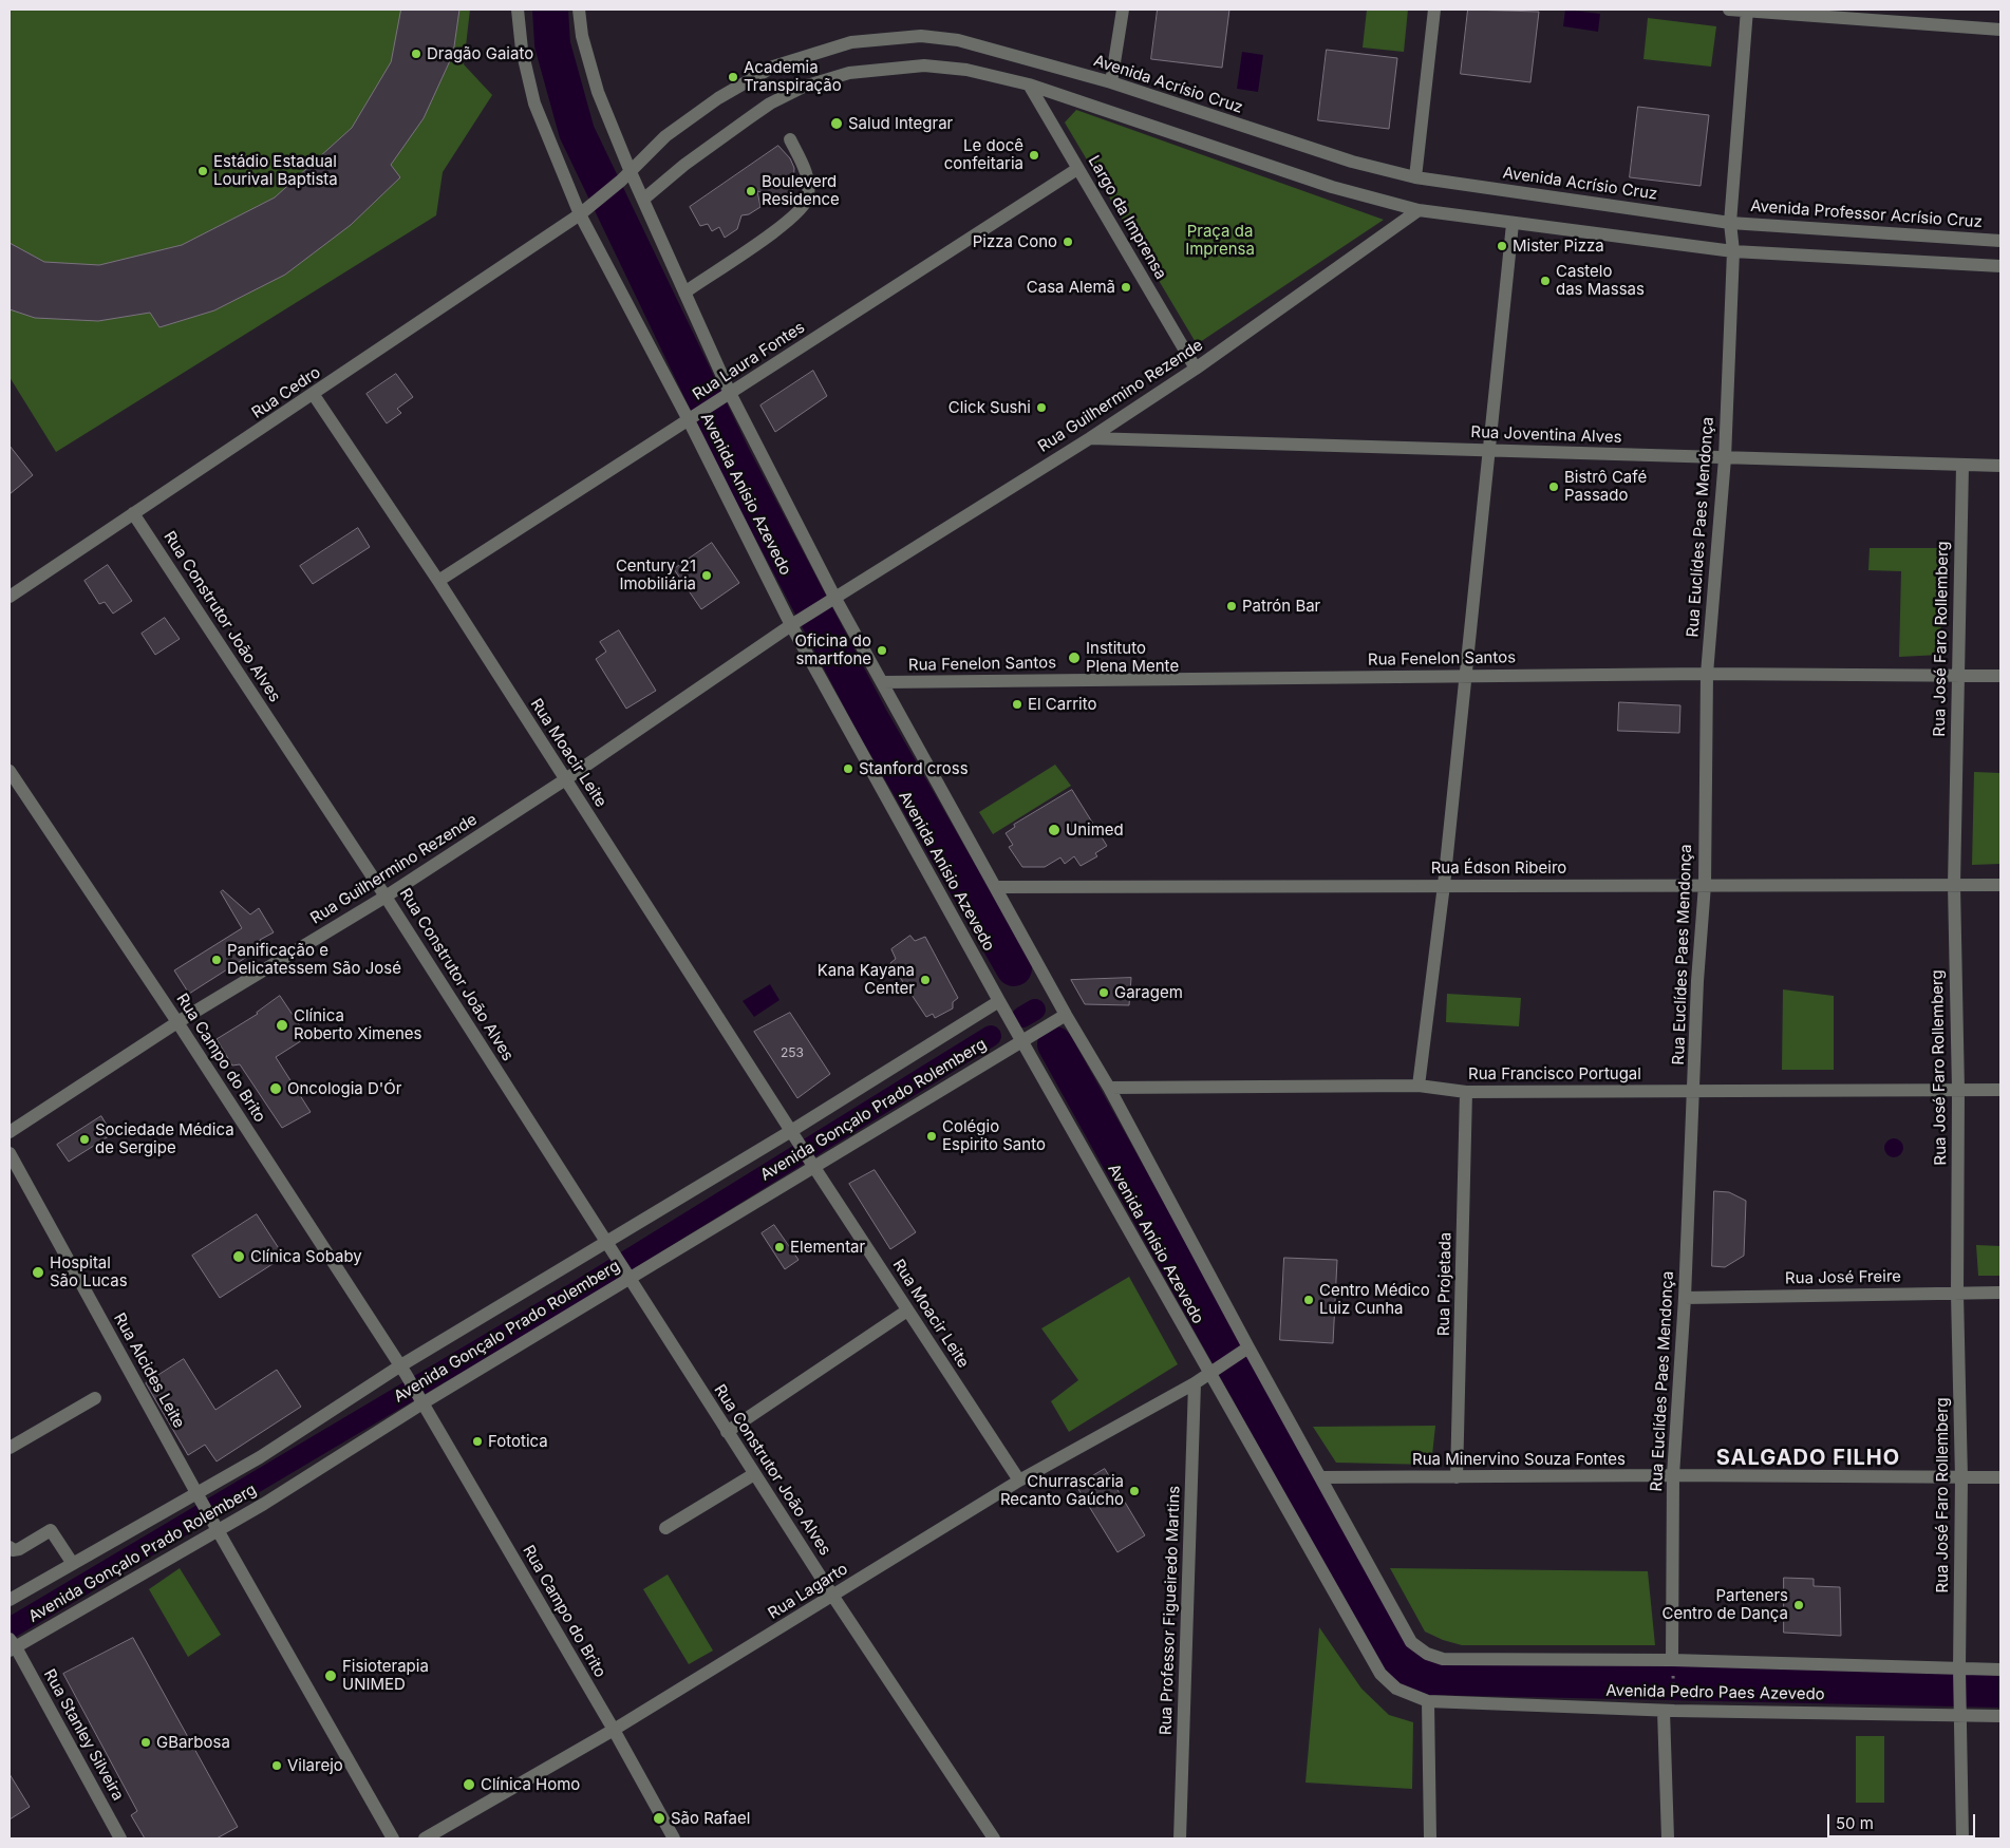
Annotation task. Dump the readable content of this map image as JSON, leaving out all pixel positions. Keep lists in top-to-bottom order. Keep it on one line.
{"streets":{"street":["Avenida Acrísio Cruz","Avenida Professor Acrísio Cruz","Largo da Imprensa","Rua Laura Fontes","Rua Cedro","Rua Guilhermino Rezende","Rua Joventina Alves","Avenida Anísio Azevedo","Rua Euclídes Paes Mendonça","Rua Construtor João Alves","Rua José Faro Rollemberg","Rua Fenelon Santos","Rua Moacir Leite","Rua Édson Ribeiro","Rua Campo do Brito","Rua Francisco Portugal","Avenida Gonçalo Prado Rolemberg","Rua José Freire","Rua Projetada","Rua Alcides Leite","Rua Minervino Souza Fontes","Rua Lagarto","Rua Professor Figueiredo Martins","Avenida Pedro Paes Azevedo","Rua Stanley Silveira"]},"crossings":[["Avenida Acrísio Cruz","Avenida Professor Acrísio Cruz"],["Avenida Acrísio Cruz","Rua Cedro"],["Avenida Acrísio Cruz","Avenida Anísio Azevedo"],["Avenida Acrísio Cruz","Rua Euclídes Paes Mendonça"],["Avenida Professor Acrísio Cruz","Rua Euclídes Paes Mendonça"],["Largo da Imprensa","Rua Laura Fontes"],["Largo da Imprensa","Rua Guilhermino Rezende"],["Rua Laura Fontes","Avenida Anísio Azevedo"],["Rua Laura Fontes","Rua Moacir Leite"],["Rua Cedro","Avenida Anísio Azevedo"],["Rua Cedro","Rua Construtor João Alves"],["Rua Cedro","Rua Moacir Leite"],["Rua Guilhermino Rezende","Rua Joventina Alves"],["Rua Guilhermino Rezende","Avenida Anísio Azevedo"],["Rua Guilhermino Rezende","Rua Construtor João Alves"],["Rua Guilhermino Rezende","Rua Moacir Leite"],["Rua Guilhermino Rezende","Rua Campo do Brito"],["Rua Joventina Alves","Rua Euclídes Paes Mendonça"],["Rua Joventina Alves","Rua José Faro Rollemberg"],["Avenida Anísio Azevedo","Rua Fenelon Santos"],["Avenida Anísio Azevedo","Rua Édson Ribeiro"],["Avenida Anísio Azevedo","Rua Francisco Portugal"],["Avenida Anísio Azevedo","Avenida Gonçalo Prado Rolemberg"],["Avenida Anísio Azevedo","Rua Minervino Souza Fontes"],["Avenida Anísio Azevedo","Rua Lagarto"],["Avenida Anísio Azevedo","Avenida Pedro Paes Azevedo"],["Rua Euclídes Paes Mendonça","Rua Fenelon Santos"],["Rua Euclídes Paes Mendonça","Rua Édson Ribeiro"],["Rua Euclídes Paes Mendonça","Rua Francisco Portugal"],["Rua Euclídes Paes Mendonça","Rua José Freire"],["Rua Euclídes Paes Mendonça","Rua Minervino Souza Fontes"],["Rua Euclídes Paes Mendonça","Avenida Pedro Paes Azevedo"],["Rua Construtor João Alves","Avenida Gonçalo Prado Rolemberg"],["Rua Construtor João Alves","Rua Lagarto"],["Rua José Faro Rollemberg","Rua Fenelon Santos"],["Rua José Faro Rollemberg","Rua Édson Ribeiro"],["Rua José Faro Rollemberg","Rua Francisco Portugal"],["Rua José Faro Rollemberg","Rua José Freire"],["Rua José Faro Rollemberg","Rua Minervino Souza Fontes"],["Rua José Faro Rollemberg","Avenida Pedro Paes Azevedo"],["Rua Moacir Leite","Avenida Gonçalo Prado Rolemberg"],["Rua Moacir Leite","Rua Lagarto"],["Rua Campo do Brito","Avenida Gonçalo Prado Rolemberg"],["Rua Campo do Brito","Rua Lagarto"],["Rua Francisco Portugal","Rua Projetada"],["Avenida Gonçalo Prado Rolemberg","Rua Alcides Leite"],["Avenida Gonçalo Prado Rolemberg","Rua Stanley Silveira"],["Rua Projetada","Rua Minervino Souza Fontes"],["Rua Lagarto","Rua Professor Figueiredo Martins"]],"districts":["SALGADO FILHO"],"parks":["Praça da Imprensa"],"places":["Dragão Gaiato","Academia Transpiração","Salud Integrar","Le docê confeitaria","Estádio Estadual Lourival Baptista","Bouleverd Residence","Pizza Cono","Mister Pizza","Castelo das Massas","Casa Alemã","Click Sushi","Bistrô Café Passado","Century 21 Imobiliária","Patrón Bar","Oficina do smartfone","Instituto Plena Mente","El Carrito","Stanford cross","Unimed","Panificação e Delicatessem São José","Kana Kayana Center","Garagem","Clínica Roberto Ximenes","Oncologia D'Ór","Colégio Espirito Santo","Sociedade Médica de Sergipe","Elementar","Clínica Sobaby","Hospital São Lucas","Centro Médico Luiz Cunha","Fototica","Churrascaria Recanto Gaúcho","Parteners Centro de Dança","Fisioterapia UNIMED","GBarbosa","Vilarejo","Clínica Homo","São Rafael"],"house_numbers":["253"],"scale_bar":"50 m"}
